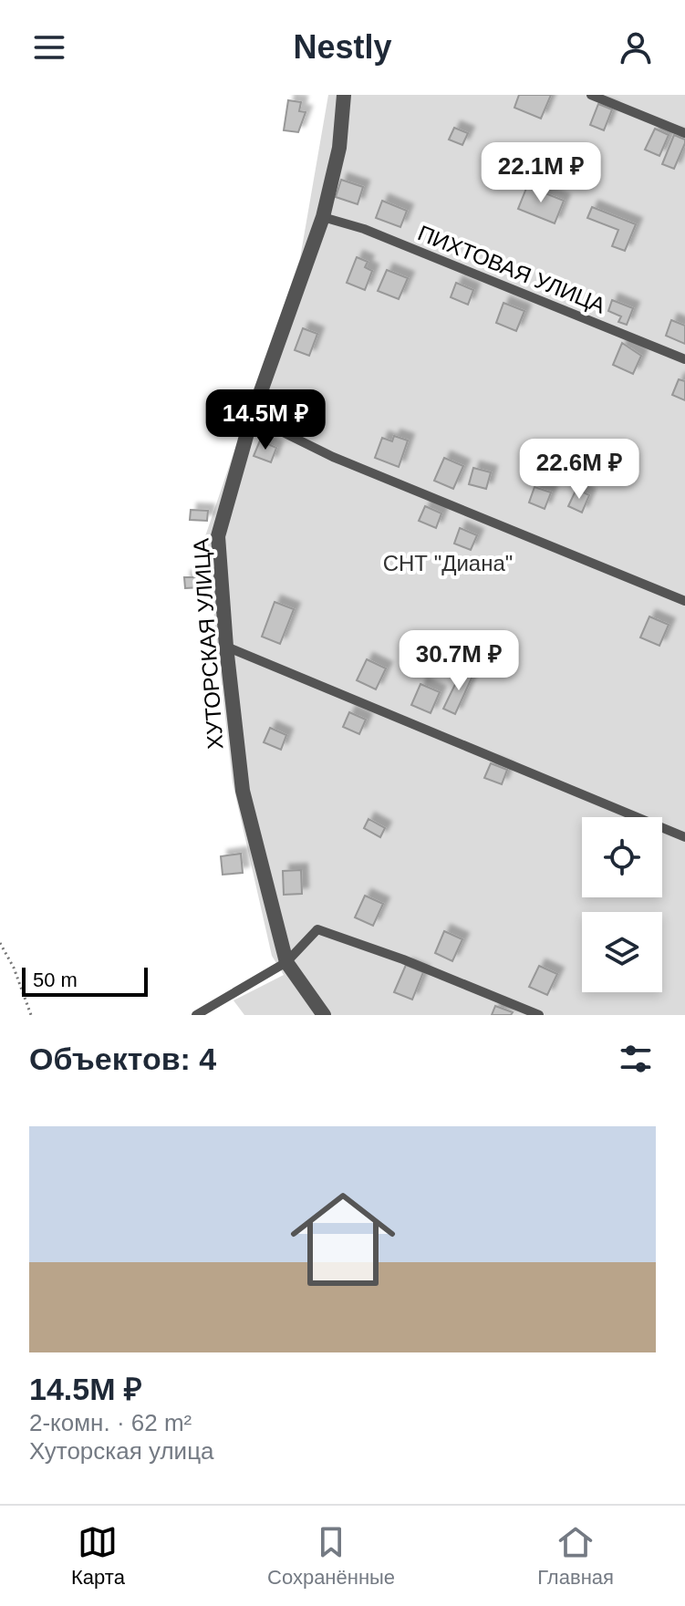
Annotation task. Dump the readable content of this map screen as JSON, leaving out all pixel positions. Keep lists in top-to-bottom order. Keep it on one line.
{"streets":{"street":["ХУТОРСКАЯ УЛИЦА"],"lane":["ПИХТОВАЯ УЛИЦА"]},"crossings":[["ПИХТОВАЯ УЛИЦА","ХУТОРСКАЯ УЛИЦА"]],"parks":["СНТ \"Диана\""],"scale_bar":"50 m","page":{"header":"Nestly","price":["22.1M ₽","14.5M ₽","22.6M ₽","30.7M ₽"],"scale":"50 m","heading":"Объектов: 4","list":[{"name":"14.5M ₽","note":"2-комн. · 62 m² · Хуторская улица"}],"tabs":["Карта","Сохранённые","Главная"]}}
